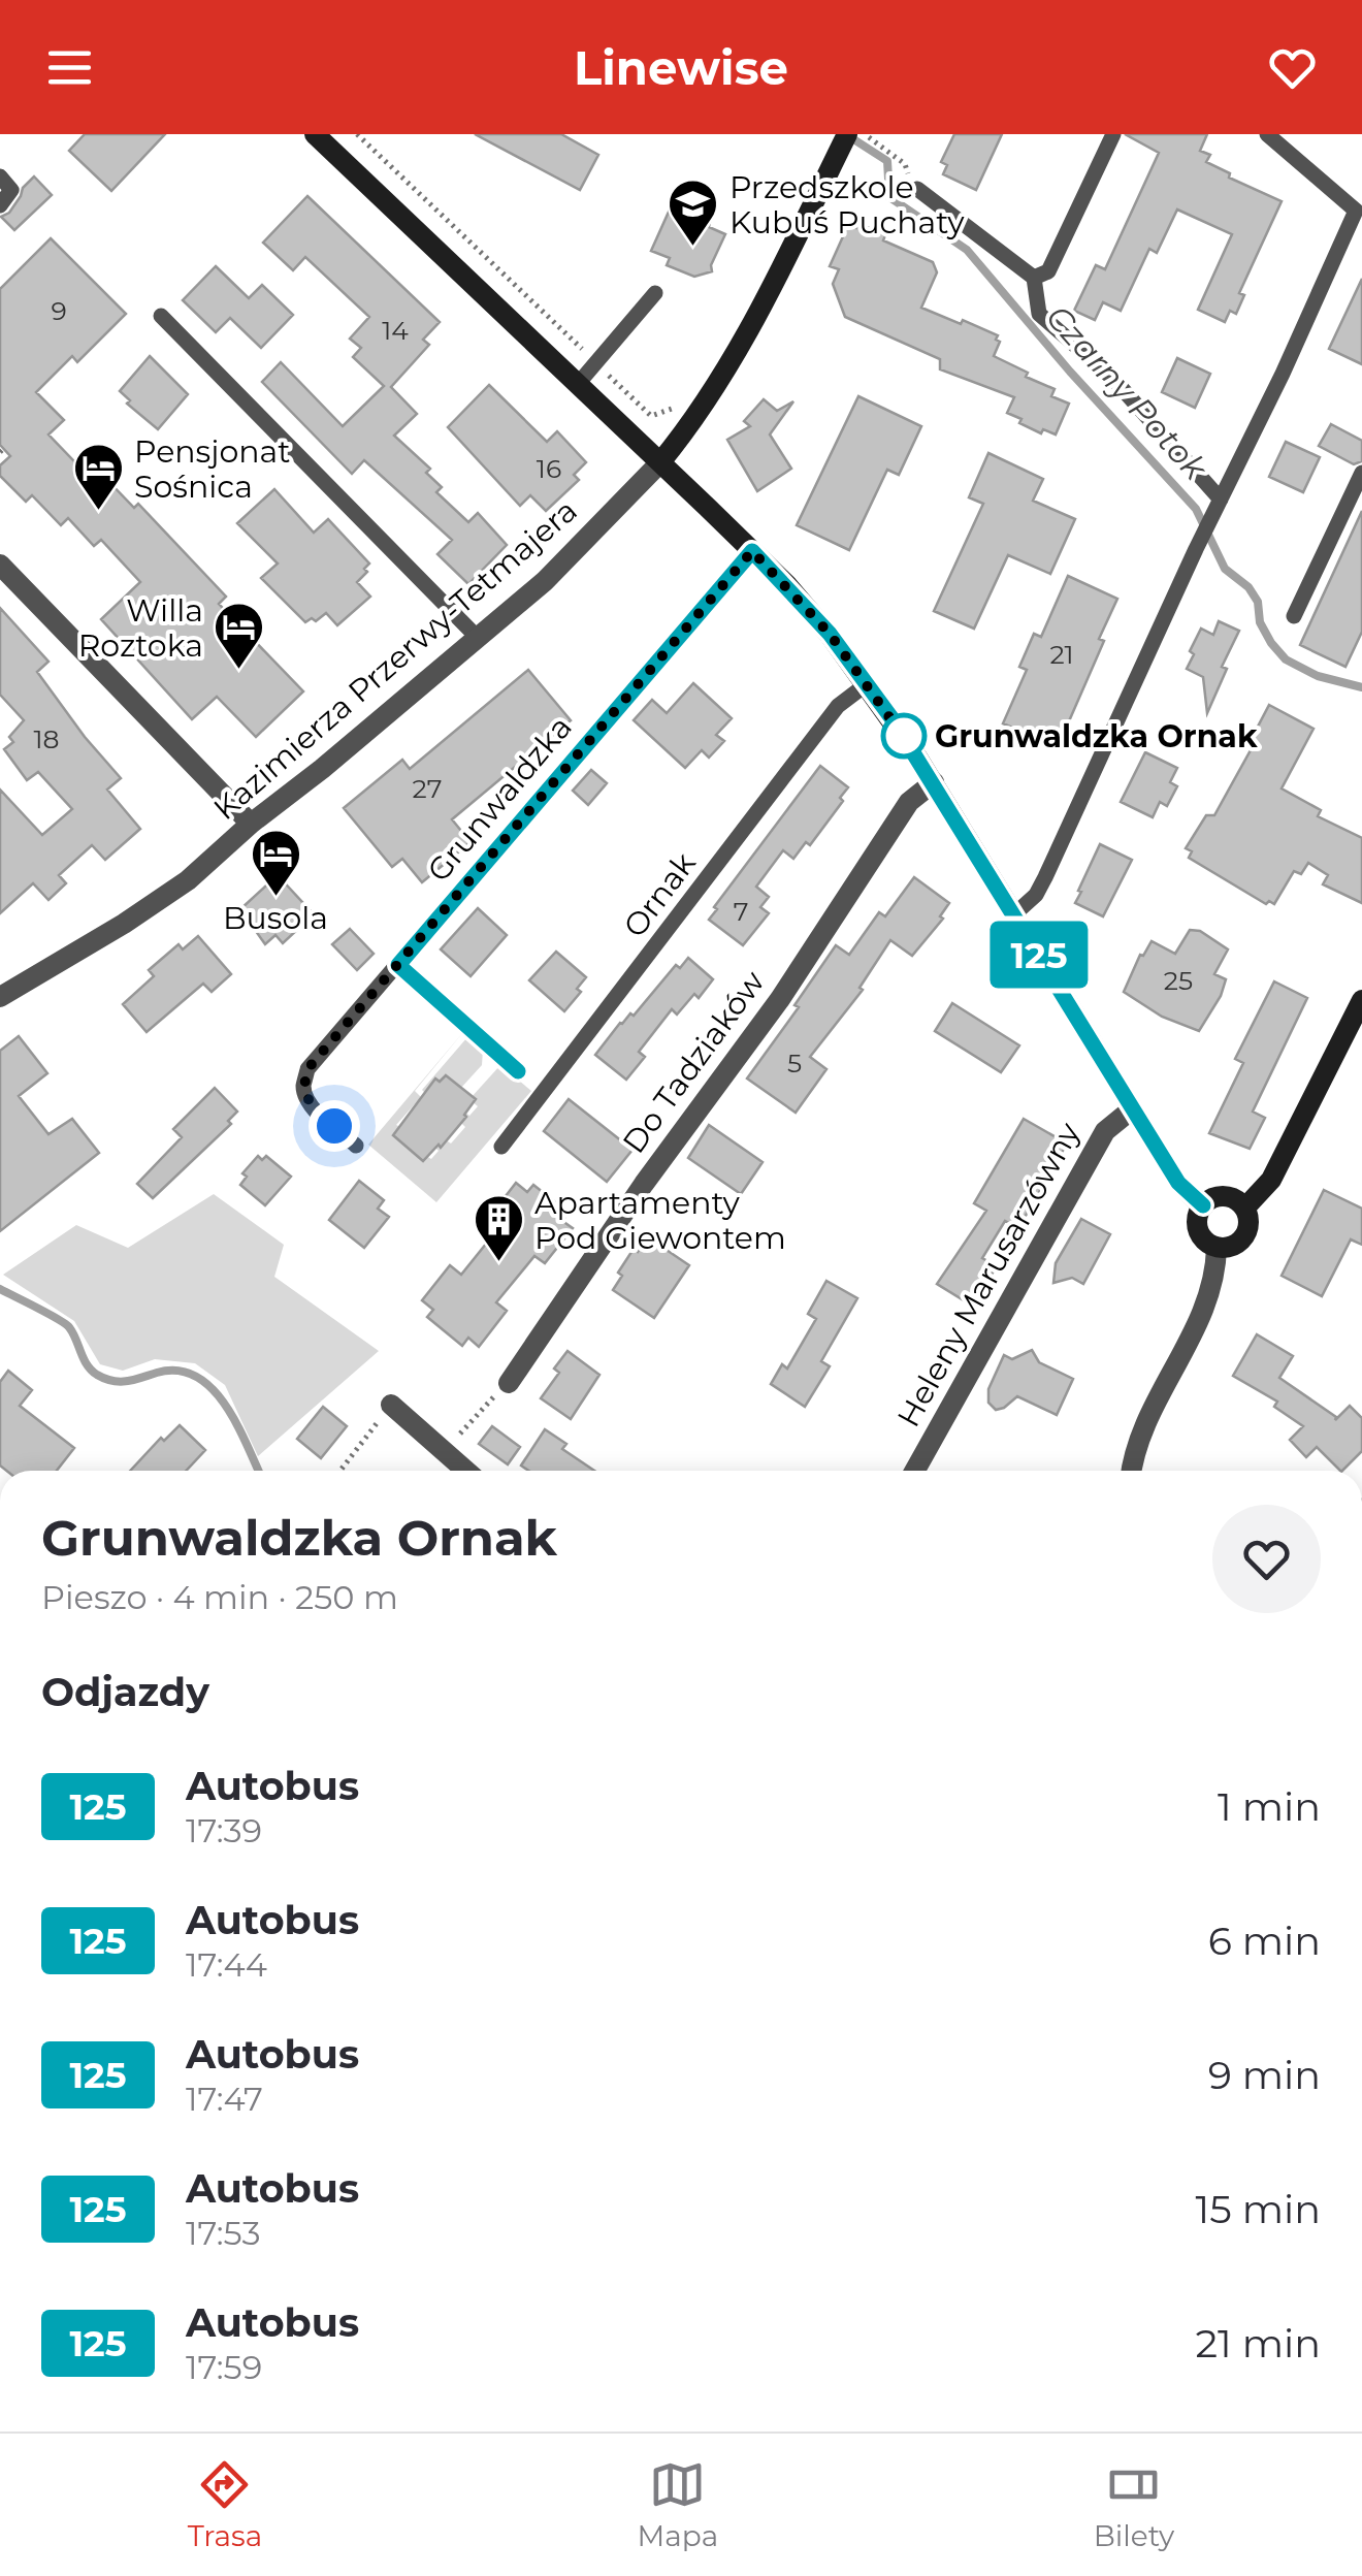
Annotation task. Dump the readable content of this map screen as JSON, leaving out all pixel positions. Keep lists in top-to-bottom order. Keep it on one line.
{"streets":{"street":["Kazimierza Przerwy-Tetmajera","Do Tadziaków","Heleny Marusarzówny"],"lane":["Grunwaldzka","Ornak"]},"water":["Czarny Potok"],"places":{"school or university":["Przedszkole Kubuś Puchaty"],"hotel":["Pensjonat Sośnica","Willa Roztoka","Busola"],"other":["Grunwaldzka Ornak"],"building":["Apartamenty Pod Giewontem"]},"lines":["bus line 125"],"house_numbers":["9","14","16","21","18","27","7","25","5"],"page":{"header":"Linewise","on_map":"125","heading":[["Grunwaldzka Ornak","Pieszo · 4 min · 250 m"],"Odjazdy"],"list":[{"mark":"125","name":"Autobus","note":"17:39","value":"1 min"},{"mark":"125","name":"Autobus","note":"17:44","value":"6 min"},{"mark":"125","name":"Autobus","note":"17:47","value":"9 min"},{"mark":"125","name":"Autobus","note":"17:53","value":"15 min"},{"mark":"125","name":"Autobus","note":"17:59","value":"21 min"}],"tabs":["Trasa","Mapa","Bilety"]}}
